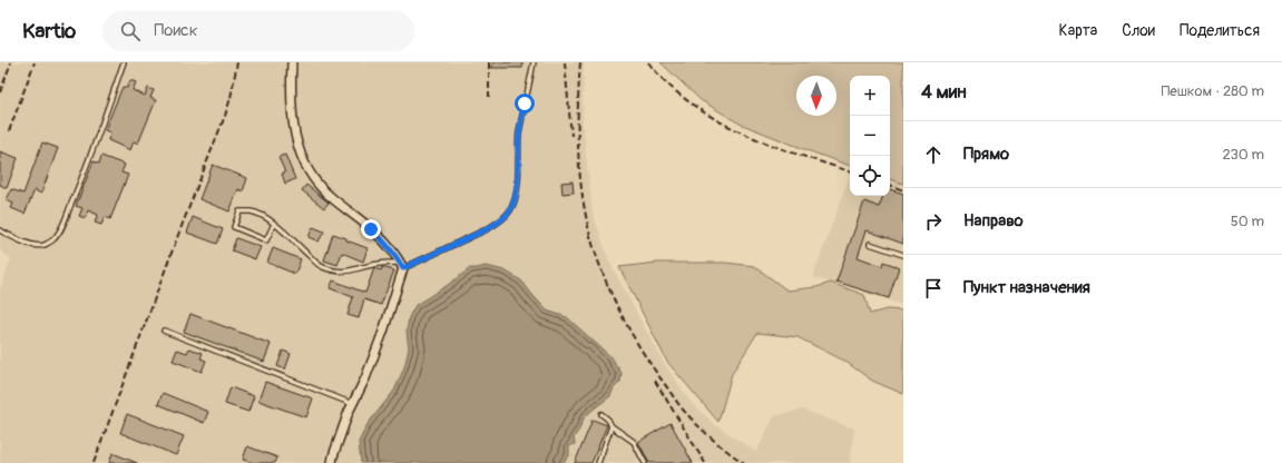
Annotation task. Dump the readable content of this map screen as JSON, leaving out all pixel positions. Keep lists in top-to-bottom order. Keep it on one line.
{"north":"bottom","page":{"header":"Kartio","search":"Поиск","nav":["Карта","Слои","Поделиться"],"heading":["4 мин","Пешком · 280 m"],"map_buttons":["+","−"],"list":[["Прямо","230 m"],["Направо","50 m"],"Пункт назначения"]}}
